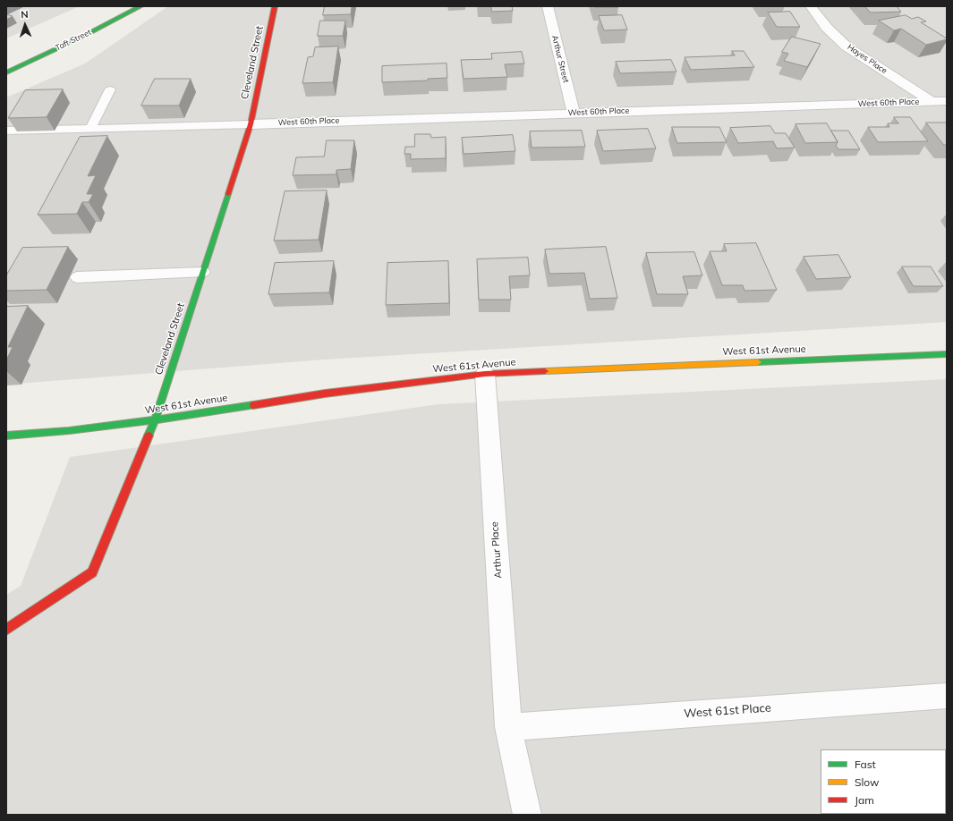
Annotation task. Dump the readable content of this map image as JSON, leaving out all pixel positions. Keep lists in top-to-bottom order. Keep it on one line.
{"streets":{"main road":["Taft Street","Cleveland Street","West 61st Avenue"],"street":["Arthur Street","Hayes Place","West 60th Place","Arthur Place","West 61st Place"]},"crossings":[["Arthur Street","West 60th Place"],["Hayes Place","West 60th Place"],["Cleveland Street","West 60th Place"],["Cleveland Street","West 61st Avenue"],["West 61st Avenue","Arthur Place"],["Arthur Place","West 61st Place"]],"legend":["Fast","Slow","Jam"],"north":"top"}
